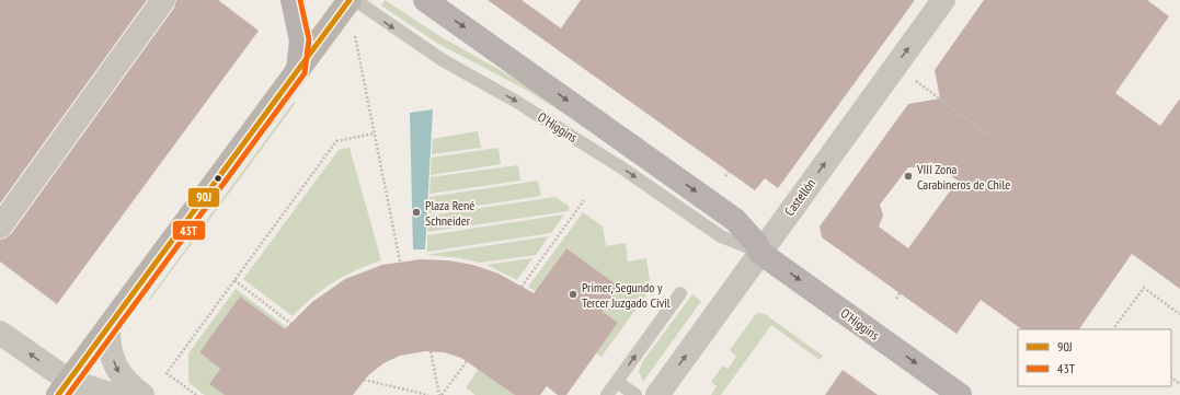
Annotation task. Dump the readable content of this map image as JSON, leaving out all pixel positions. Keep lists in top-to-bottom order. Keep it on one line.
{"streets":{"main road":["O'Higgins"],"street":["Castellón"]},"crossings":[["O'Higgins","Castellón"]],"one_way":["O'Higgins","Castellón"],"places":["VIII Zona Carabineros de Chile","Plaza René Schneider","Primer, Segundo y Tercer Juzgado Civil"],"lines":["transit line 90J","transit line 43T"],"legend":["90J","43T"]}
